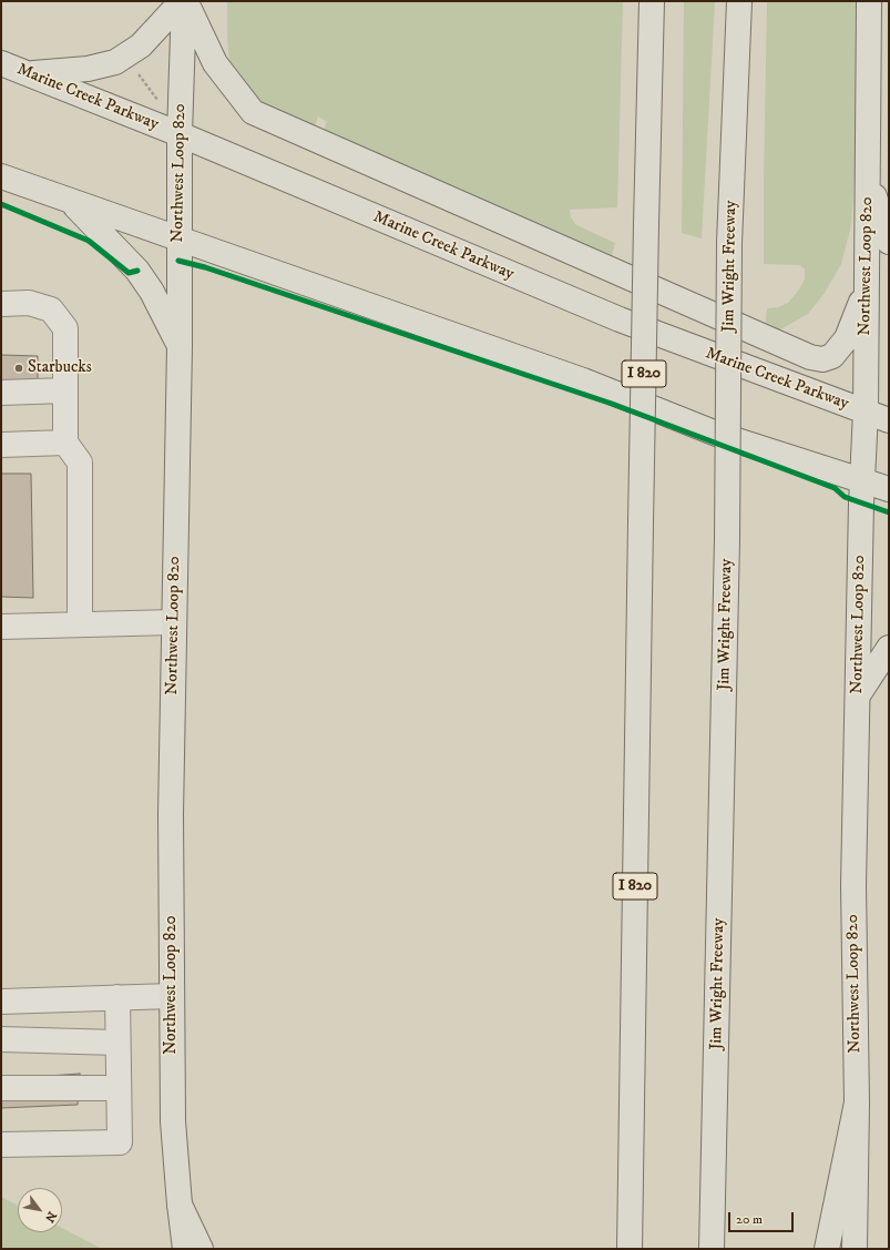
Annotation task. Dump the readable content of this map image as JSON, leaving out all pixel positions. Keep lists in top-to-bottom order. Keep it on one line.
{"streets":{"main road":["Marine Creek Parkway","Northwest Loop 820","Jim Wright Freeway","I 820"]},"crossings":[["Marine Creek Parkway","Northwest Loop 820"]],"places":["Starbucks"],"scale_bar":"20 m","north":"bottom right"}
